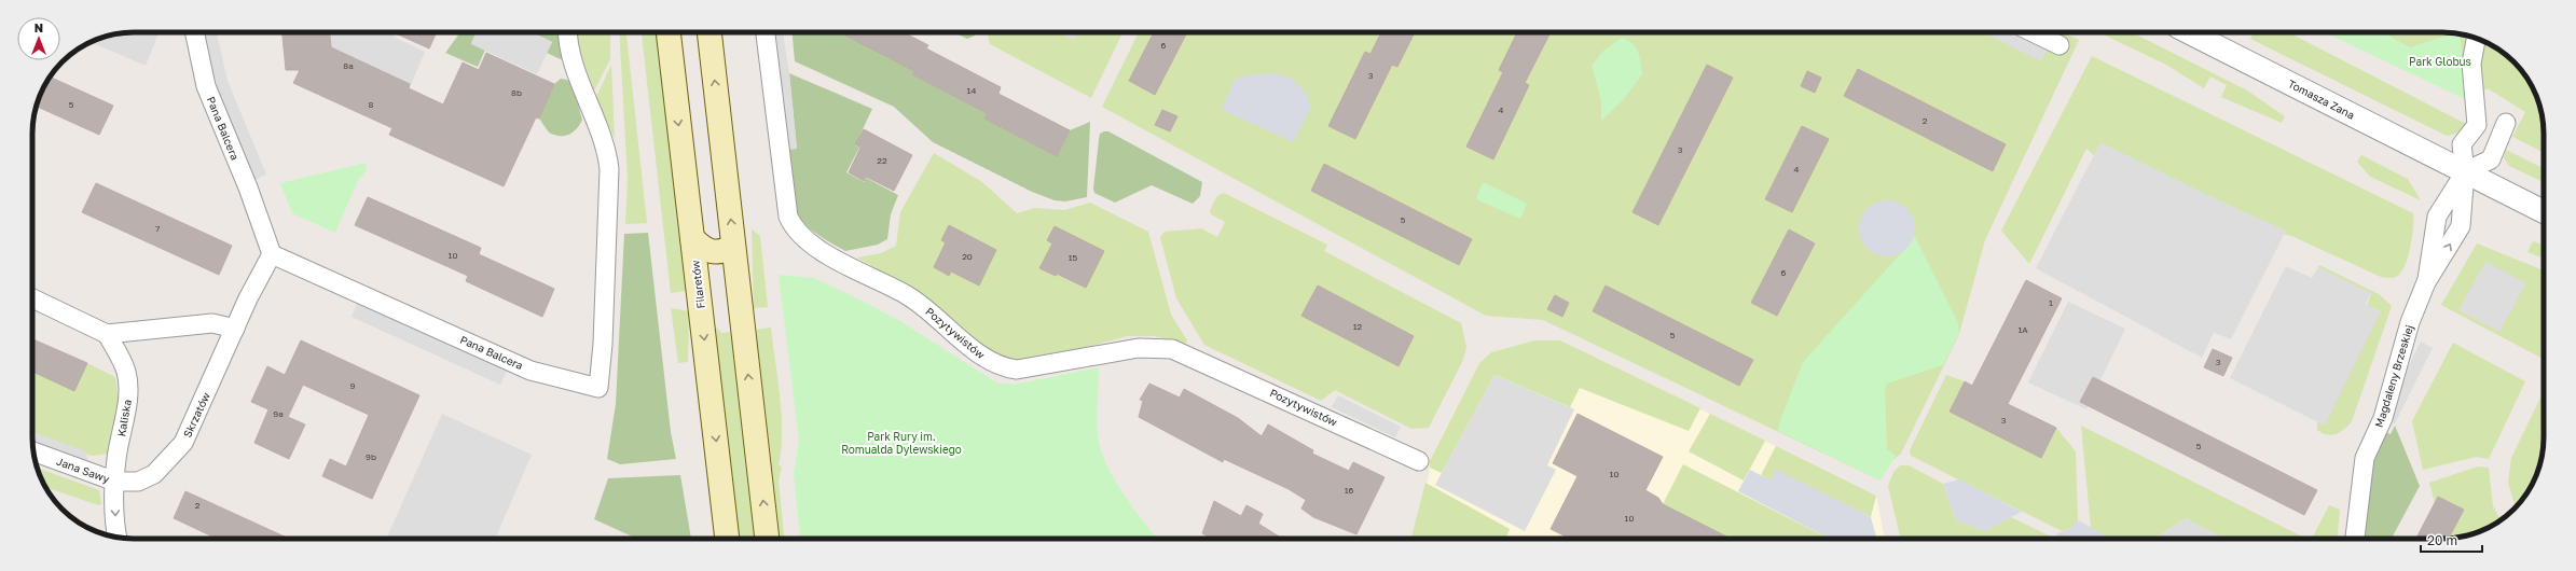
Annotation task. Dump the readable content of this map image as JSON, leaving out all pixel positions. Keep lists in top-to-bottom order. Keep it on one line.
{"streets":{"main road":["Filaretów"],"street":["Tomasza Zana","Pana Balcera","Pozytywistów","Magdaleny Brzeskiej","Skrzatów","Kaliska","Jana Sawy"]},"crossings":[["Tomasza Zana","Magdaleny Brzeskiej"],["Pana Balcera","Skrzatów"],["Skrzatów","Kaliska"],["Skrzatów","Jana Sawy"],["Kaliska","Jana Sawy"]],"parks":["Park Globus","Park Rury im. Romualda Dylewskiego"],"house_numbers":["6","8a","3","14","8b","5","8","4","2","3","22","4","5","7","10","20","15","6","1","12","1A","5","3","9","9a","3","5","9b","10","16","2","10"],"scale_bar":"20 m","north":"top"}
